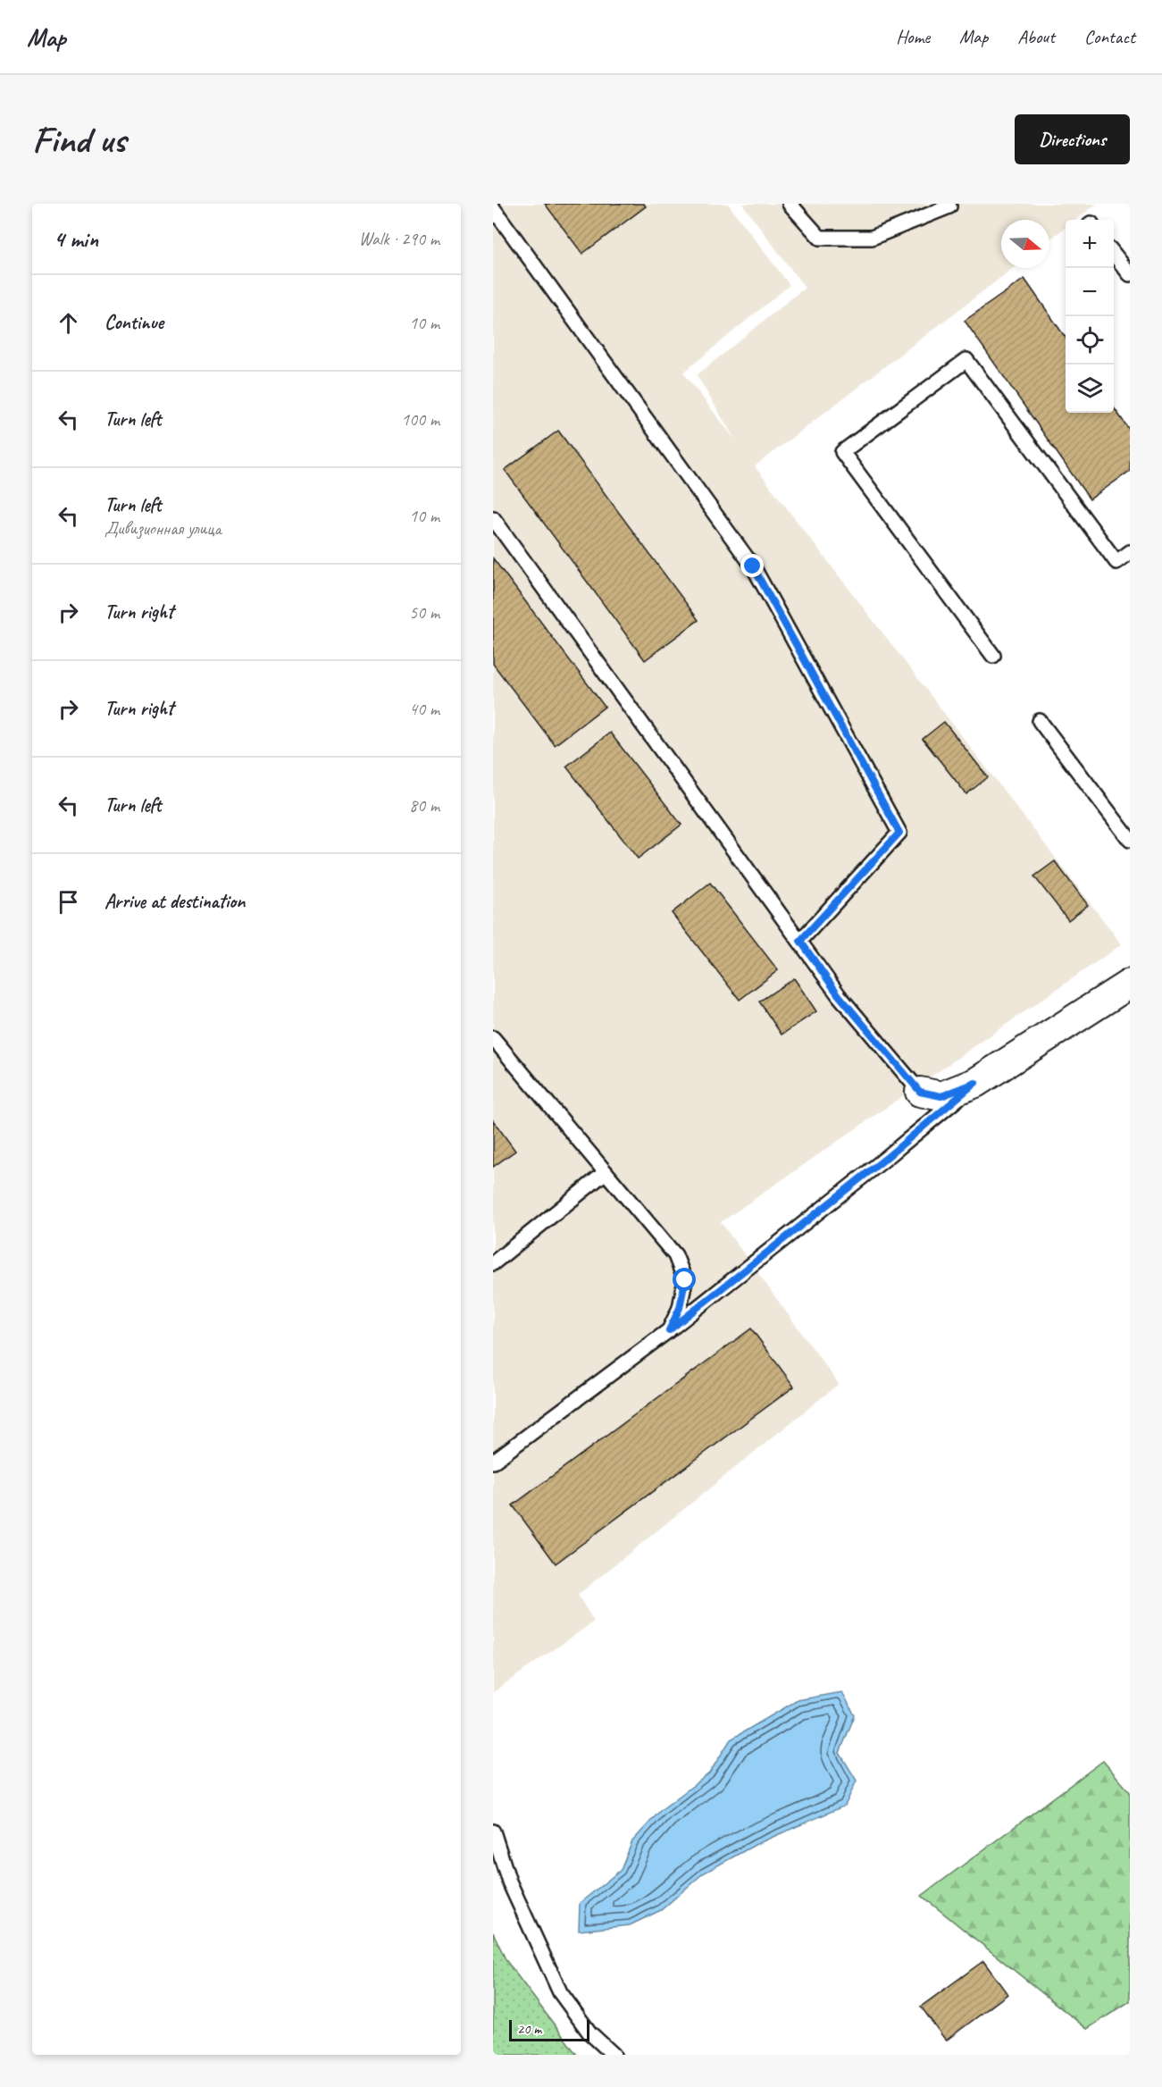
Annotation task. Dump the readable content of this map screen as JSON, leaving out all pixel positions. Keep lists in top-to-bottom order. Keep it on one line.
{"scale_bar":"20 m","north":"right","page":{"header":"Map","nav":["Home","Map","About","Contact"],"buttons":"Directions","title":"Find us","heading":["4 min","Walk · 290 m"],"map_buttons":["+","−"],"list":[["Continue","10 m"],["Turn left","100 m"],["Turn left","Дивизионная улица","10 m"],["Turn right","50 m"],["Turn right","40 m"],["Turn left","80 m"],"Arrive at destination"],"scale":"20 m"}}
